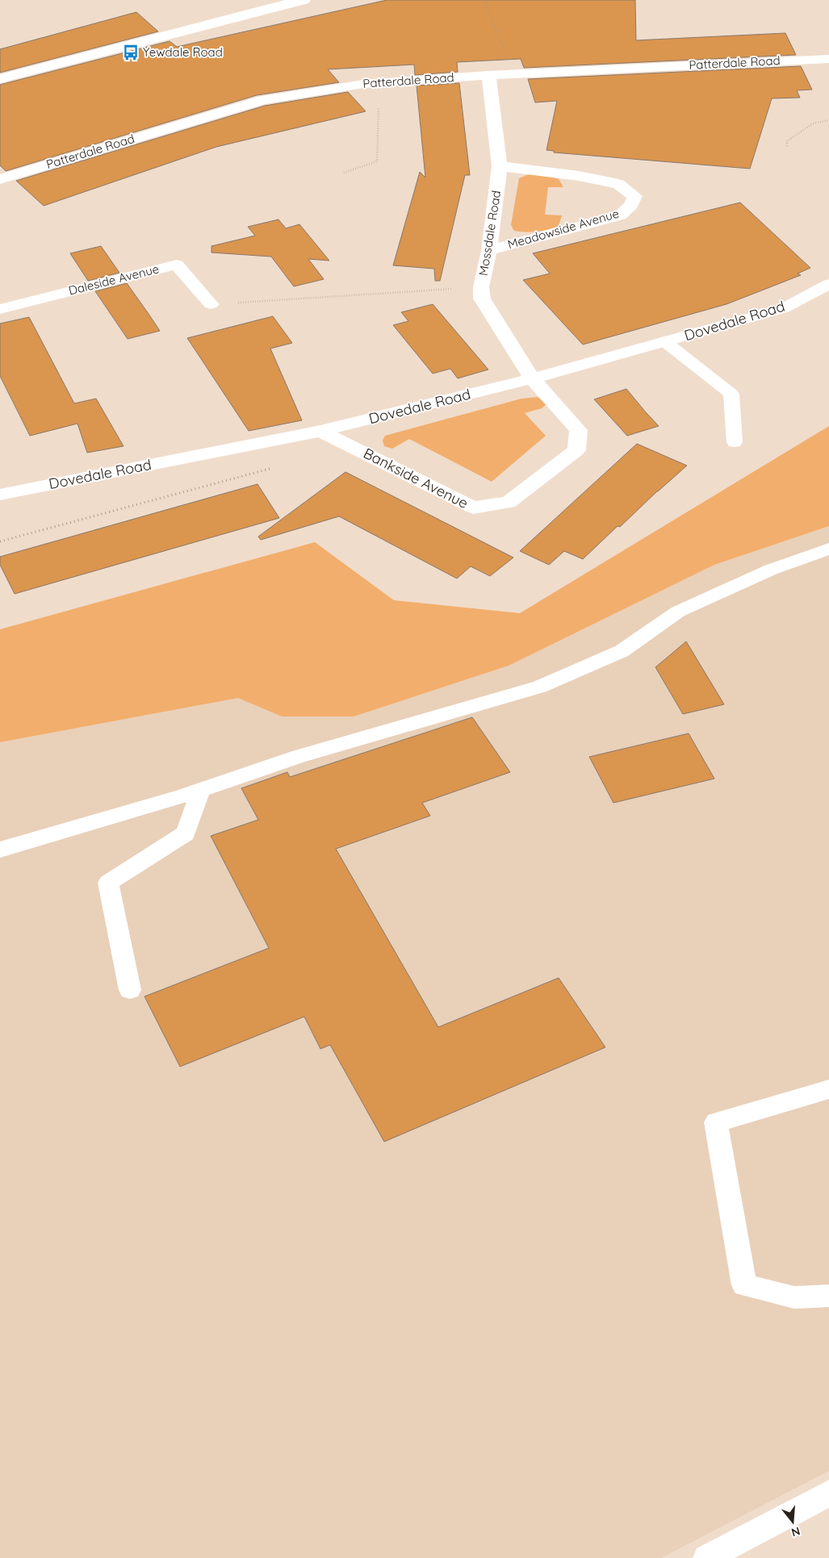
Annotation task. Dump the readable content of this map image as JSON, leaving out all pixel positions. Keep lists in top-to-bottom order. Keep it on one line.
{"streets":{"street":["Patterdale Road","Meadowside Avenue","Mossdale Road","Daleside Avenue","Dovedale Road","Bankside Avenue"]},"crossings":[["Patterdale Road","Mossdale Road"],["Meadowside Avenue","Mossdale Road"],["Mossdale Road","Dovedale Road"],["Mossdale Road","Bankside Avenue"],["Dovedale Road","Bankside Avenue"]],"places":{"bus stop":["Yewdale Road"]},"north":"bottom"}
